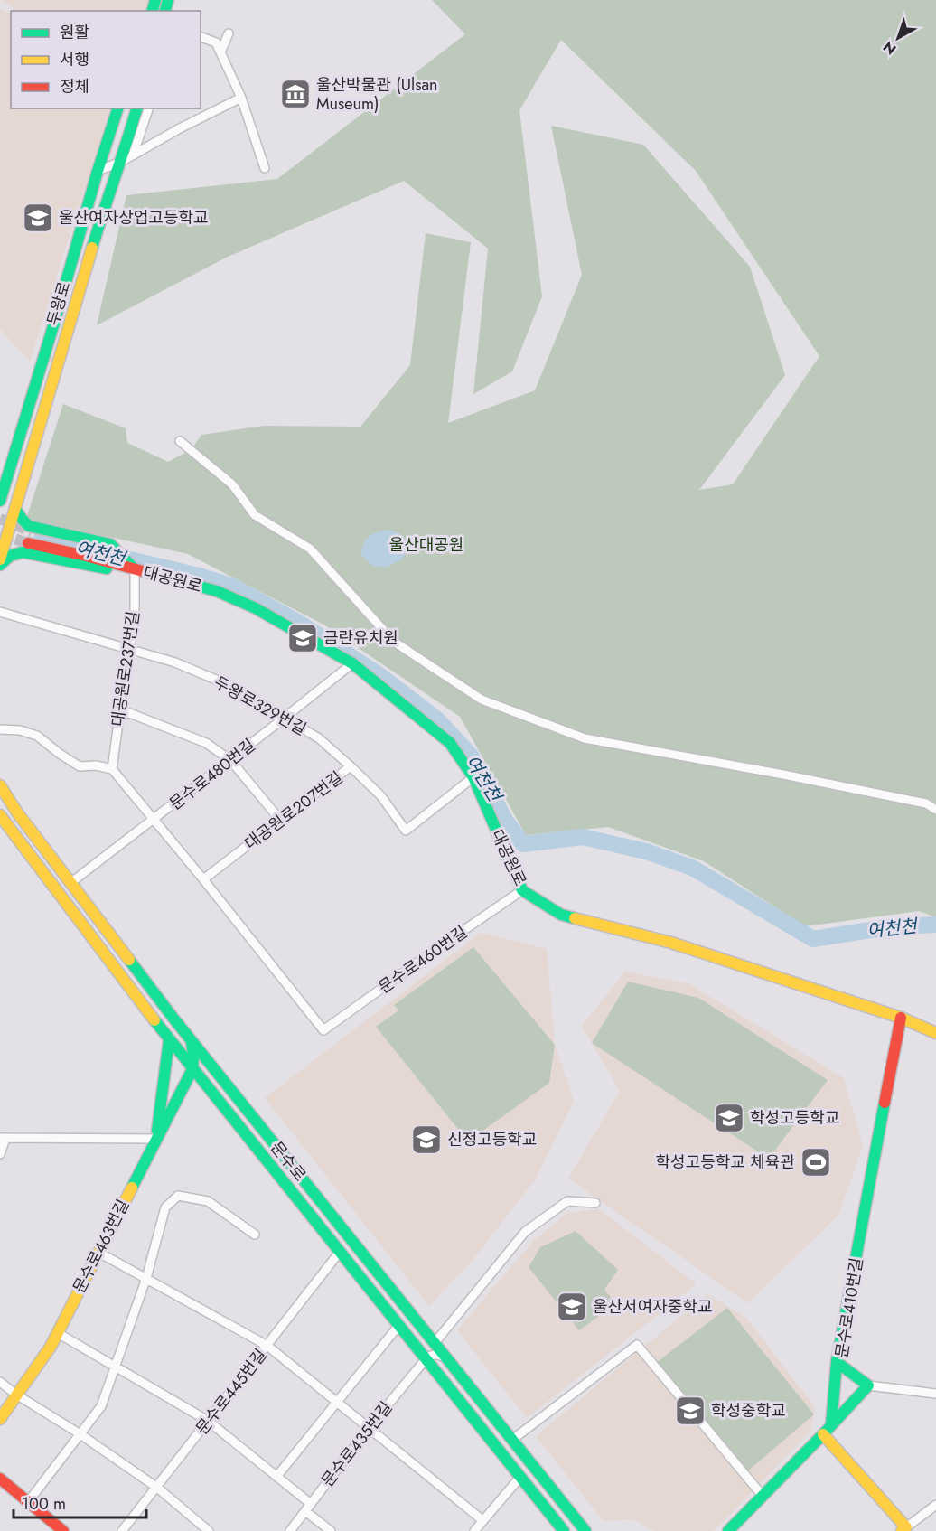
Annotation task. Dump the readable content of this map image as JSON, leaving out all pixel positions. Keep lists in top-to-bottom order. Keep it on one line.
{"streets":{"main road":["두왕로","대공원로","문수로","문수로463번길","문수로410번길"],"street":["대공원로237번길","두왕로329번길","문수로480번길","대공원로207번길","문수로460번길","문수로445번길","문수로435번길"]},"crossings":[["대공원로","대공원로237번길"],["대공원로","문수로480번길"],["대공원로","대공원로207번길"],["대공원로","문수로460번길"],["대공원로","문수로410번길"],["대공원로237번길","두왕로329번길"],["두왕로329번길","문수로480번길"],["두왕로329번길","대공원로207번길"],["문수로480번길","문수로"],["대공원로207번길","문수로460번길"],["문수로","문수로463번길"],["문수로","문수로445번길"],["문수로","문수로435번길"]],"water":["여천천"],"parks":["울산대공원"],"places":{"museum":["울산박물관 (Ulsan Museum)"],"school or university":["울산여자상업고등학교","금란유치원","학성고등학교","신정고등학교","울산서여자중학교","학성중학교"],"sports":["학성고등학교 체육관"]},"legend":["원활","서행","정체"],"scale_bar":"100 m","north":"bottom left"}
